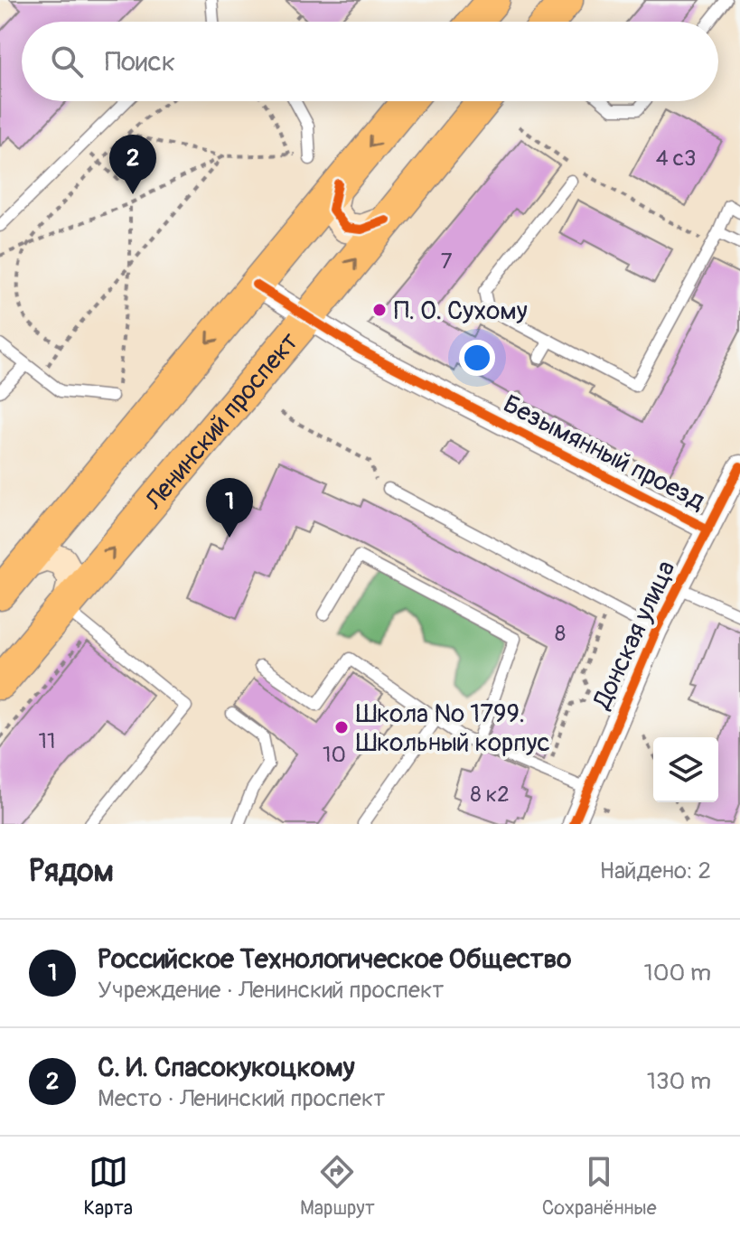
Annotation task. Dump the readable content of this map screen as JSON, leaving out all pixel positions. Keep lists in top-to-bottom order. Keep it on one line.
{"streets":{"main road":["Ленинский проспект"],"street":["Безымянный проезд","Донская улица"]},"crossings":[["Ленинский проспект","Безымянный проезд"],["Безымянный проезд","Донская улица"]],"places":["П. О. Сухому","Школа № 1799. Школьный корпус"],"house_numbers":["4 с3","7","8","11","10","8 к2"],"page":{"search":"Поиск","pins":["2","1"],"heading":["Рядом","Найдено: 2"],"list":[{"mark":"1","name":"Российское Технологическое Общество","note":"Учреждение · Ленинский проспект","value":"100 m"},{"mark":"2","name":"С. И. Спасокукоцкому","note":"Место · Ленинский проспект","value":"130 m"}],"nav":["Карта","Маршрут","Сохранённые"]}}
